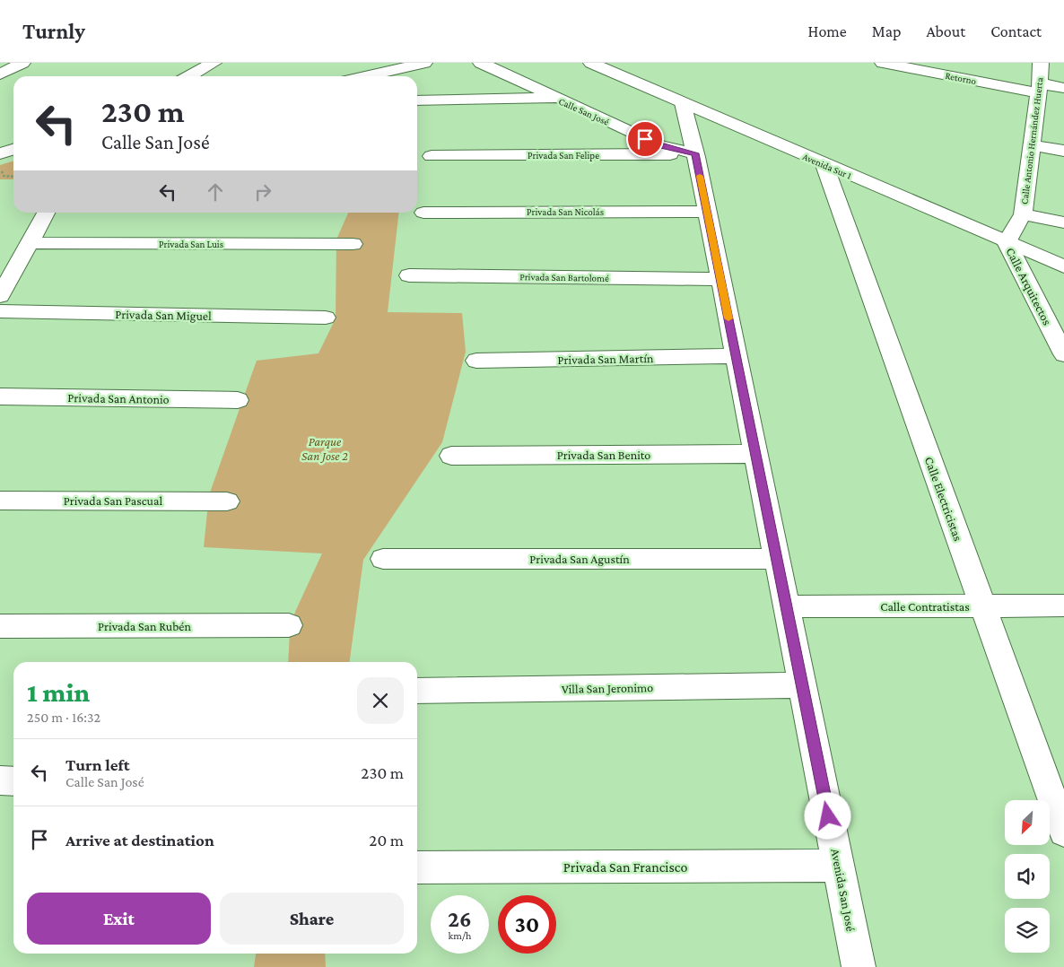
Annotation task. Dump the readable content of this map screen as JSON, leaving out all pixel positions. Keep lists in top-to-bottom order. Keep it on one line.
{"streets":{"street":["Retorno","Calle San José","Calle Antonio Hernández Huerta","Privada San Felipe","Avenida Sur 1","Privada San Nicolás","Privada San Luis","Privada San Bartolomé","Calle Arquitectos","Privada San Miguel","Privada San Martín","Privada San Antonio","Privada San Benito","Calle Electricistas","Privada San Pascual","Privada San Agustín","Calle Contratistas","Privada San Rubén","Villa San Jeronimo","Privada San Francisco","Avenida San José"]},"crossings":[["Retorno","Calle Antonio Hernández Huerta"],["Calle San José","Privada San Felipe"],["Calle San José","Avenida San José"],["Calle Antonio Hernández Huerta","Avenida Sur 1"],["Calle Antonio Hernández Huerta","Calle Arquitectos"],["Privada San Felipe","Avenida San José"],["Avenida Sur 1","Calle Arquitectos"],["Avenida Sur 1","Calle Electricistas"],["Avenida Sur 1","Avenida San José"],["Privada San Nicolás","Avenida San José"],["Privada San Bartolomé","Avenida San José"],["Privada San Martín","Avenida San José"],["Privada San Benito","Avenida San José"],["Calle Electricistas","Calle Contratistas"],["Privada San Agustín","Avenida San José"],["Calle Contratistas","Avenida San José"],["Villa San Jeronimo","Avenida San José"],["Privada San Francisco","Avenida San José"]],"parks":["Parque San Jose 2"],"north":"bottom left","page":{"header":"Turnly","nav":["Home","Map","About","Contact"],"turn":["230 m","Calle San José"],"heading":["1 min","250 m · 16:32"],"list":[{"name":"Turn left","note":"Calle San José","value":"230 m"},{"name":"Arrive at destination","value":"20 m"}],"buttons":["Exit","Share"],"speed":"26 km/h","limit":"30"}}
